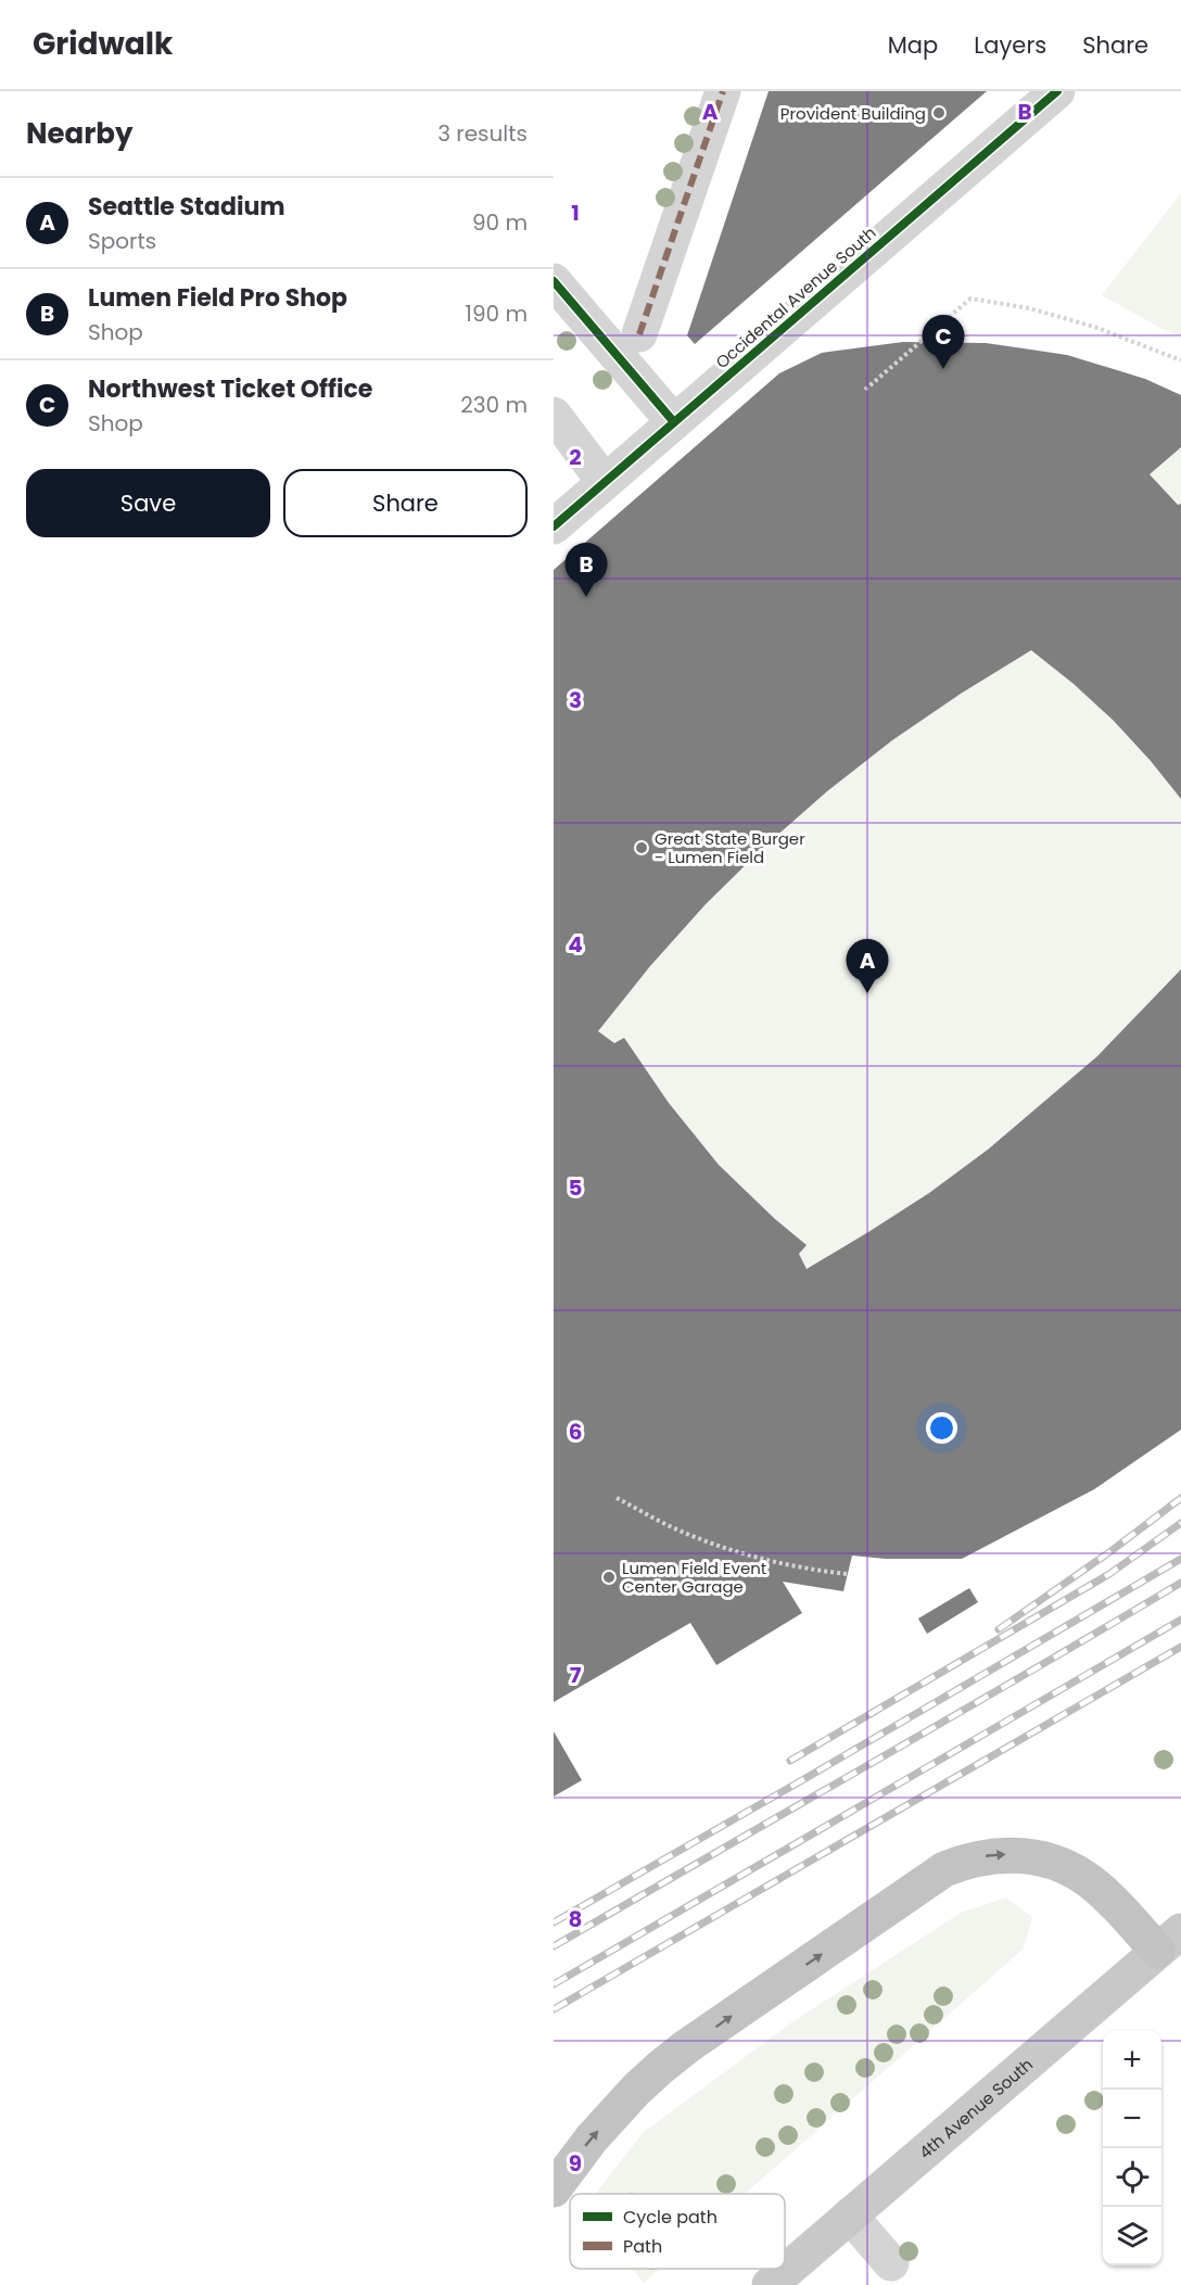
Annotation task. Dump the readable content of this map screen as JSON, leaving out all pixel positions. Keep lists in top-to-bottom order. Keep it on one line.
{"streets":{"main road":["4th Avenue South"],"street":["Occidental Avenue South"]},"places":["Provident Building","Great State Burger - Lumen Field","Lumen Field Event Center Garage"],"legend":["Cycle path","Path"],"page":{"header":"Gridwalk","nav":["Map","Layers","Share"],"heading":["Nearby","3 results"],"list":[{"mark":"A","name":"Seattle Stadium","note":"Sports","value":"90 m"},{"mark":"B","name":"Lumen Field Pro Shop","note":"Shop","value":"190 m"},{"mark":"C","name":"Northwest Ticket Office","note":"Shop","value":"230 m"}],"pins":["C","B","A"],"buttons":["Save","Share"],"map_buttons":["+","−"]},"grid":{"columns":["A","B"],"rows":["1","2","3","4","5","6","7","8","9"]}}
